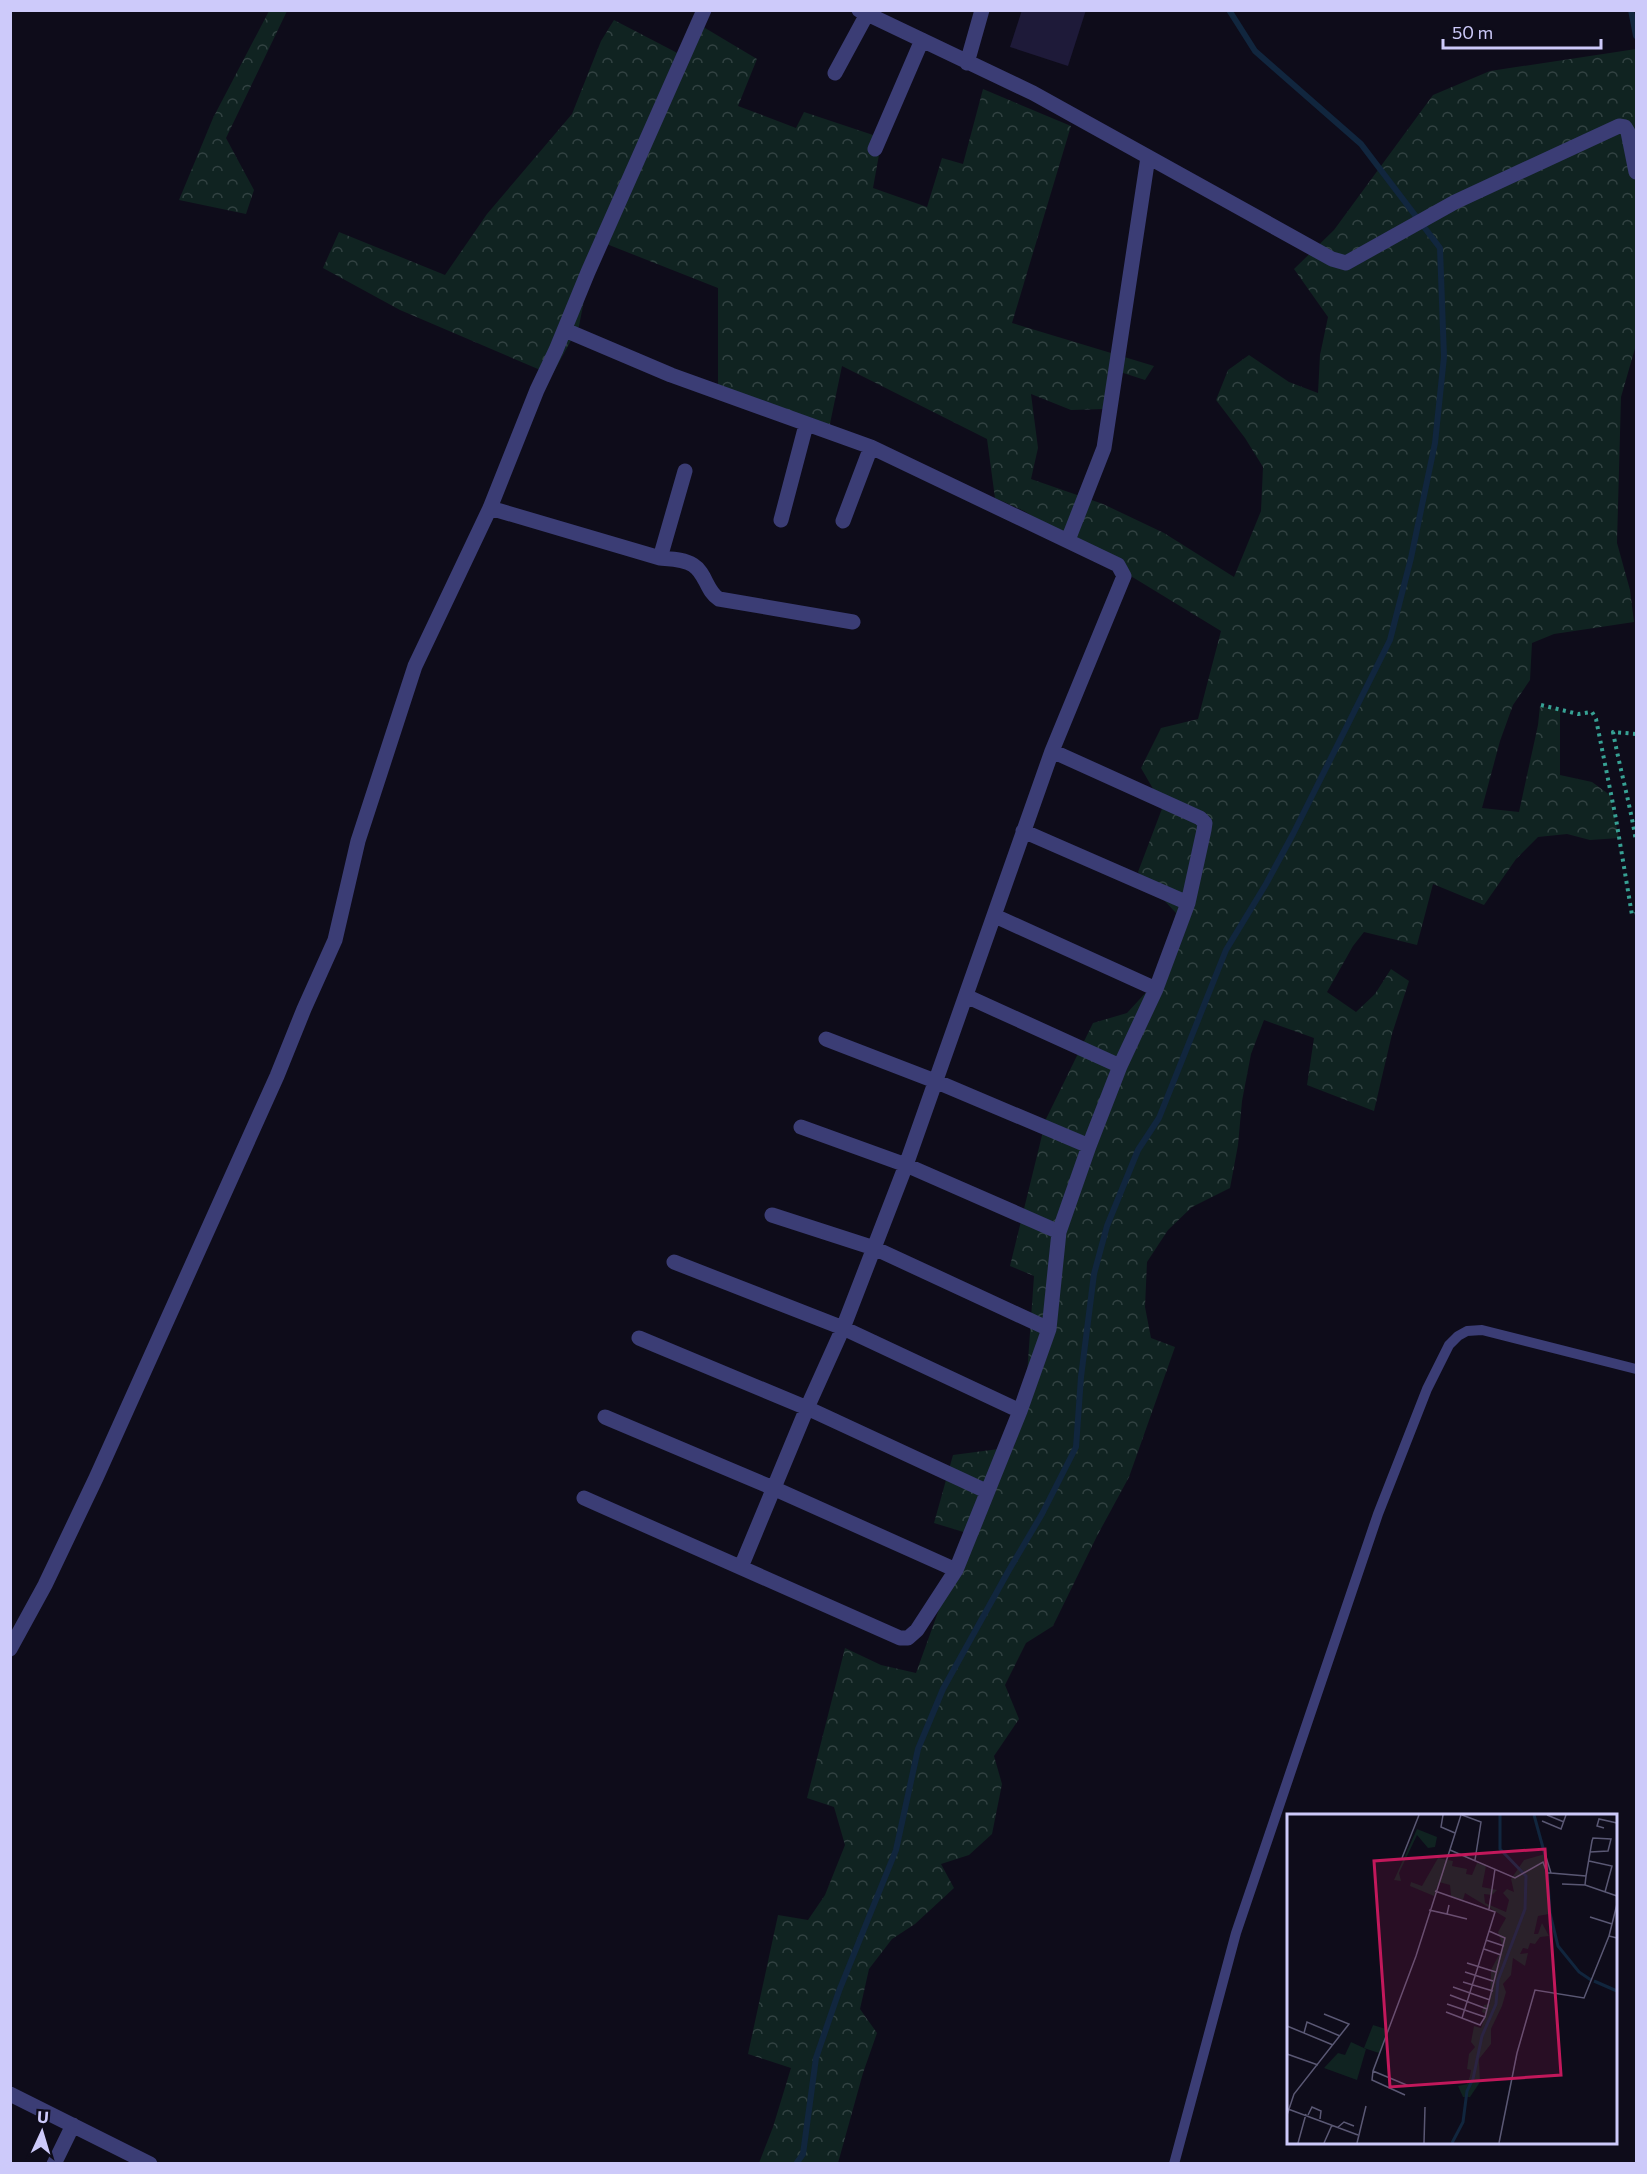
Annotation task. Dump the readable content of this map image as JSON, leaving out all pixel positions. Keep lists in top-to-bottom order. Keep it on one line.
{"scale_bar":"50 m","north":"top"}
